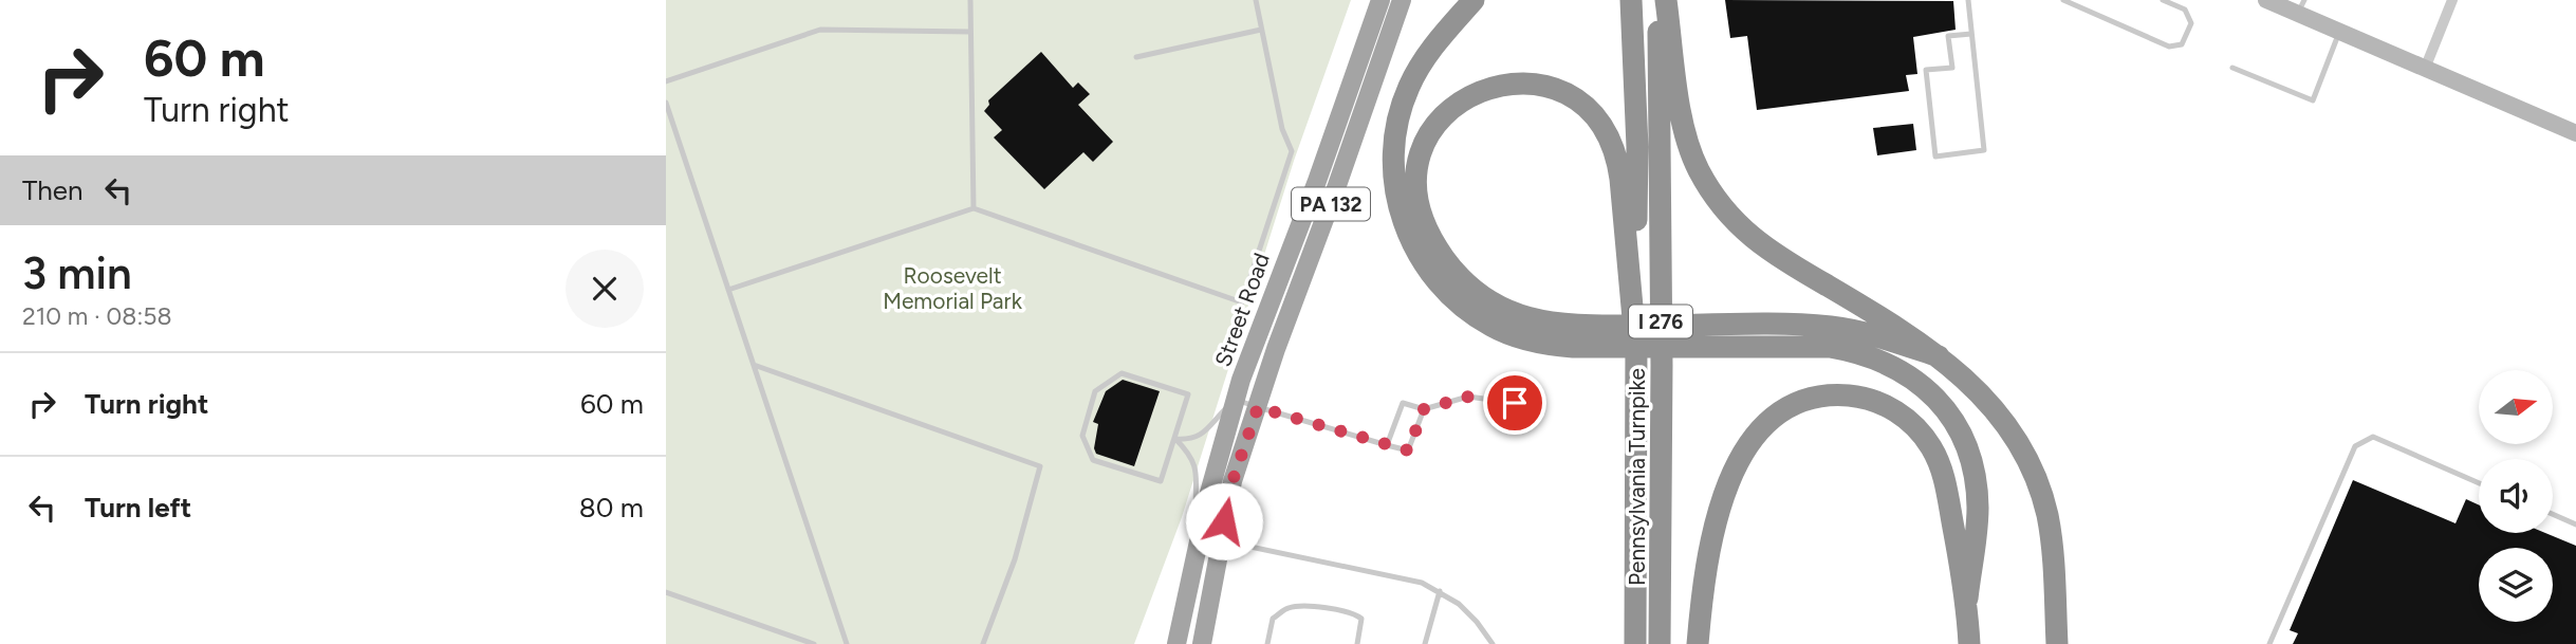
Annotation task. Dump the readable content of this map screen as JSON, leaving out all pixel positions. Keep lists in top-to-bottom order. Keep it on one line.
{"streets":{"highway":["I 276","Pennsylvania Turnpike"],"main road":["PA 132","Street Road"]},"parks":["Roosevelt Memorial Park"],"north":"right","page":{"turn":["60 m","Turn right"],"then":"Then","heading":["3 min","210 m · 08:58"],"list":[{"name":"Turn right","value":"60 m"},{"name":"Turn left","value":"80 m"}]}}
